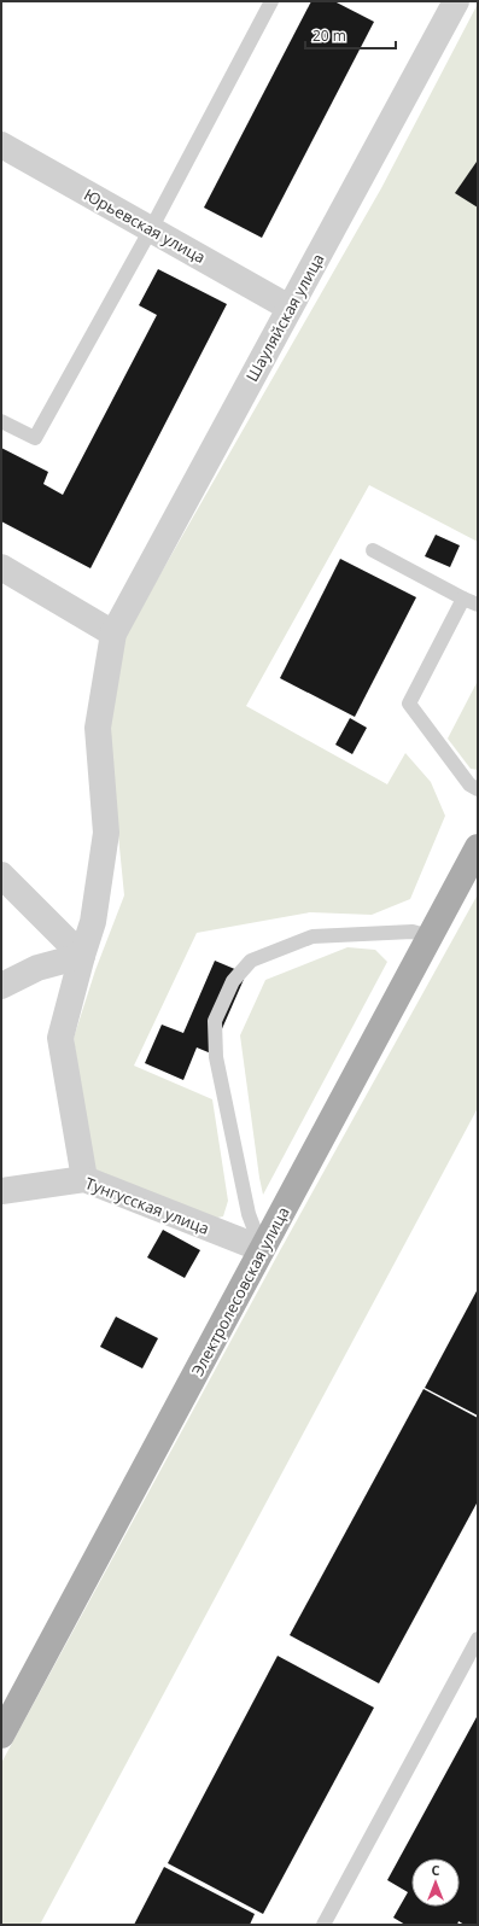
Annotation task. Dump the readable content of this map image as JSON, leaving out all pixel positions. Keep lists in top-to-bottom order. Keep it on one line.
{"streets":{"main road":["Электролесовская улица"],"street":["Юрьевская улица","Шауляйская улица","Тунгусская улица"]},"crossings":[["Юрьевская улица","Шауляйская улица"],["Шауляйская улица","Тунгусская улица"],["Тунгусская улица","Электролесовская улица"]],"scale_bar":"20 m","north":"top"}
